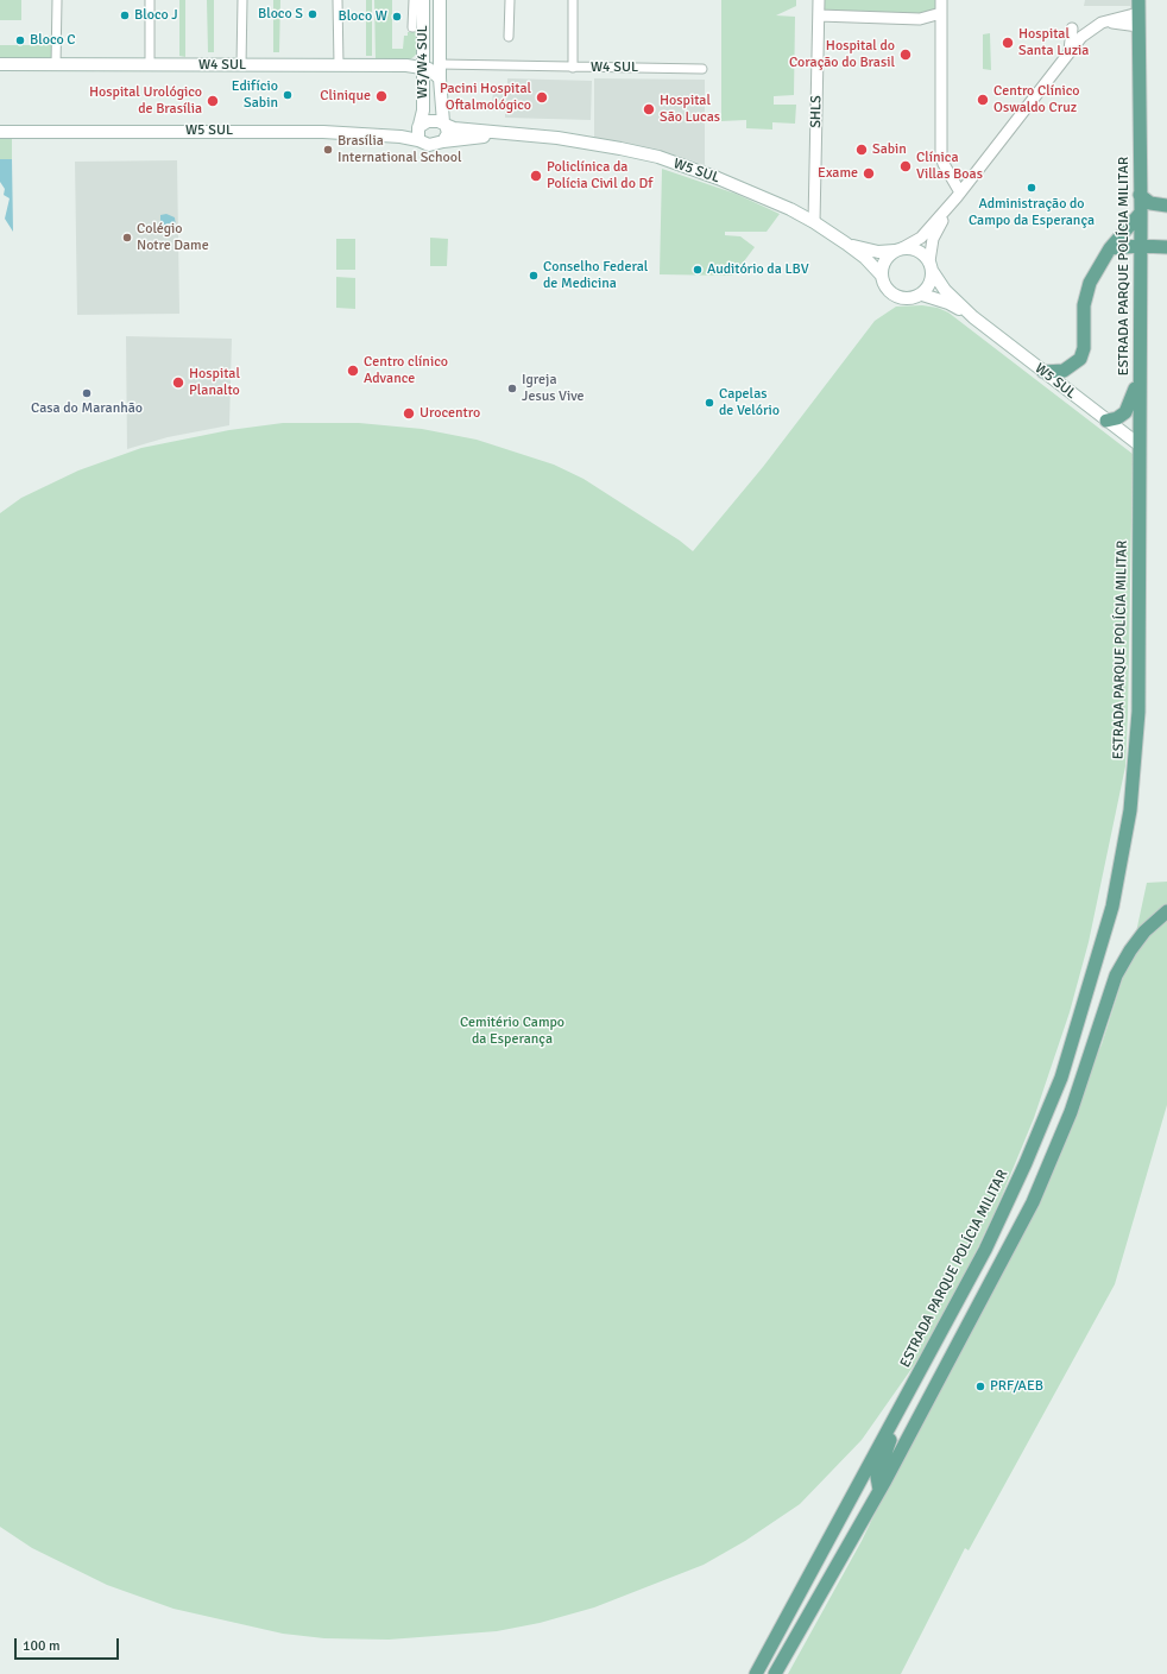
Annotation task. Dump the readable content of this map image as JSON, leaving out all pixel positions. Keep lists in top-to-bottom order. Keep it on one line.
{"streets":{"main road":["W3/W4 SUL","W4 SUL","W5 SUL","ESTRADA PARQUE POLÍCIA MILITAR"],"street":["SHLS"]},"crossings":[["W3/W4 SUL","W4 SUL"],["W3/W4 SUL","W5 SUL"],["SHLS","W5 SUL"],["W5 SUL","ESTRADA PARQUE POLÍCIA MILITAR"]],"parks":["Cemitério Campo da Esperança"],"places":["Bloco S","Bloco J","Bloco W","Bloco C","Hospital Santa Luzia","Hospital do Coração do Brasil","Edifício Sabin","Clinique","Pacini Hospital Oftalmológico","Centro Clínico Oswaldo Cruz","Hospital Urológico de Brasília","Hospital São Lucas","Brasília International School","Sabin","Clínica Villas Boas","Exame","Policlínica da Polícia Civil do Df","Administração do Campo da Esperança","Colégio Notre Dame","Auditório da LBV","Conselho Federal de Medicina","Centro clínico Advance","Hospital Planalto","Igreja Jesus Vive","Casa do Maranhão","Capelas de Velório","Urocentro","PRF/AEB"],"scale_bar":"100 m"}
